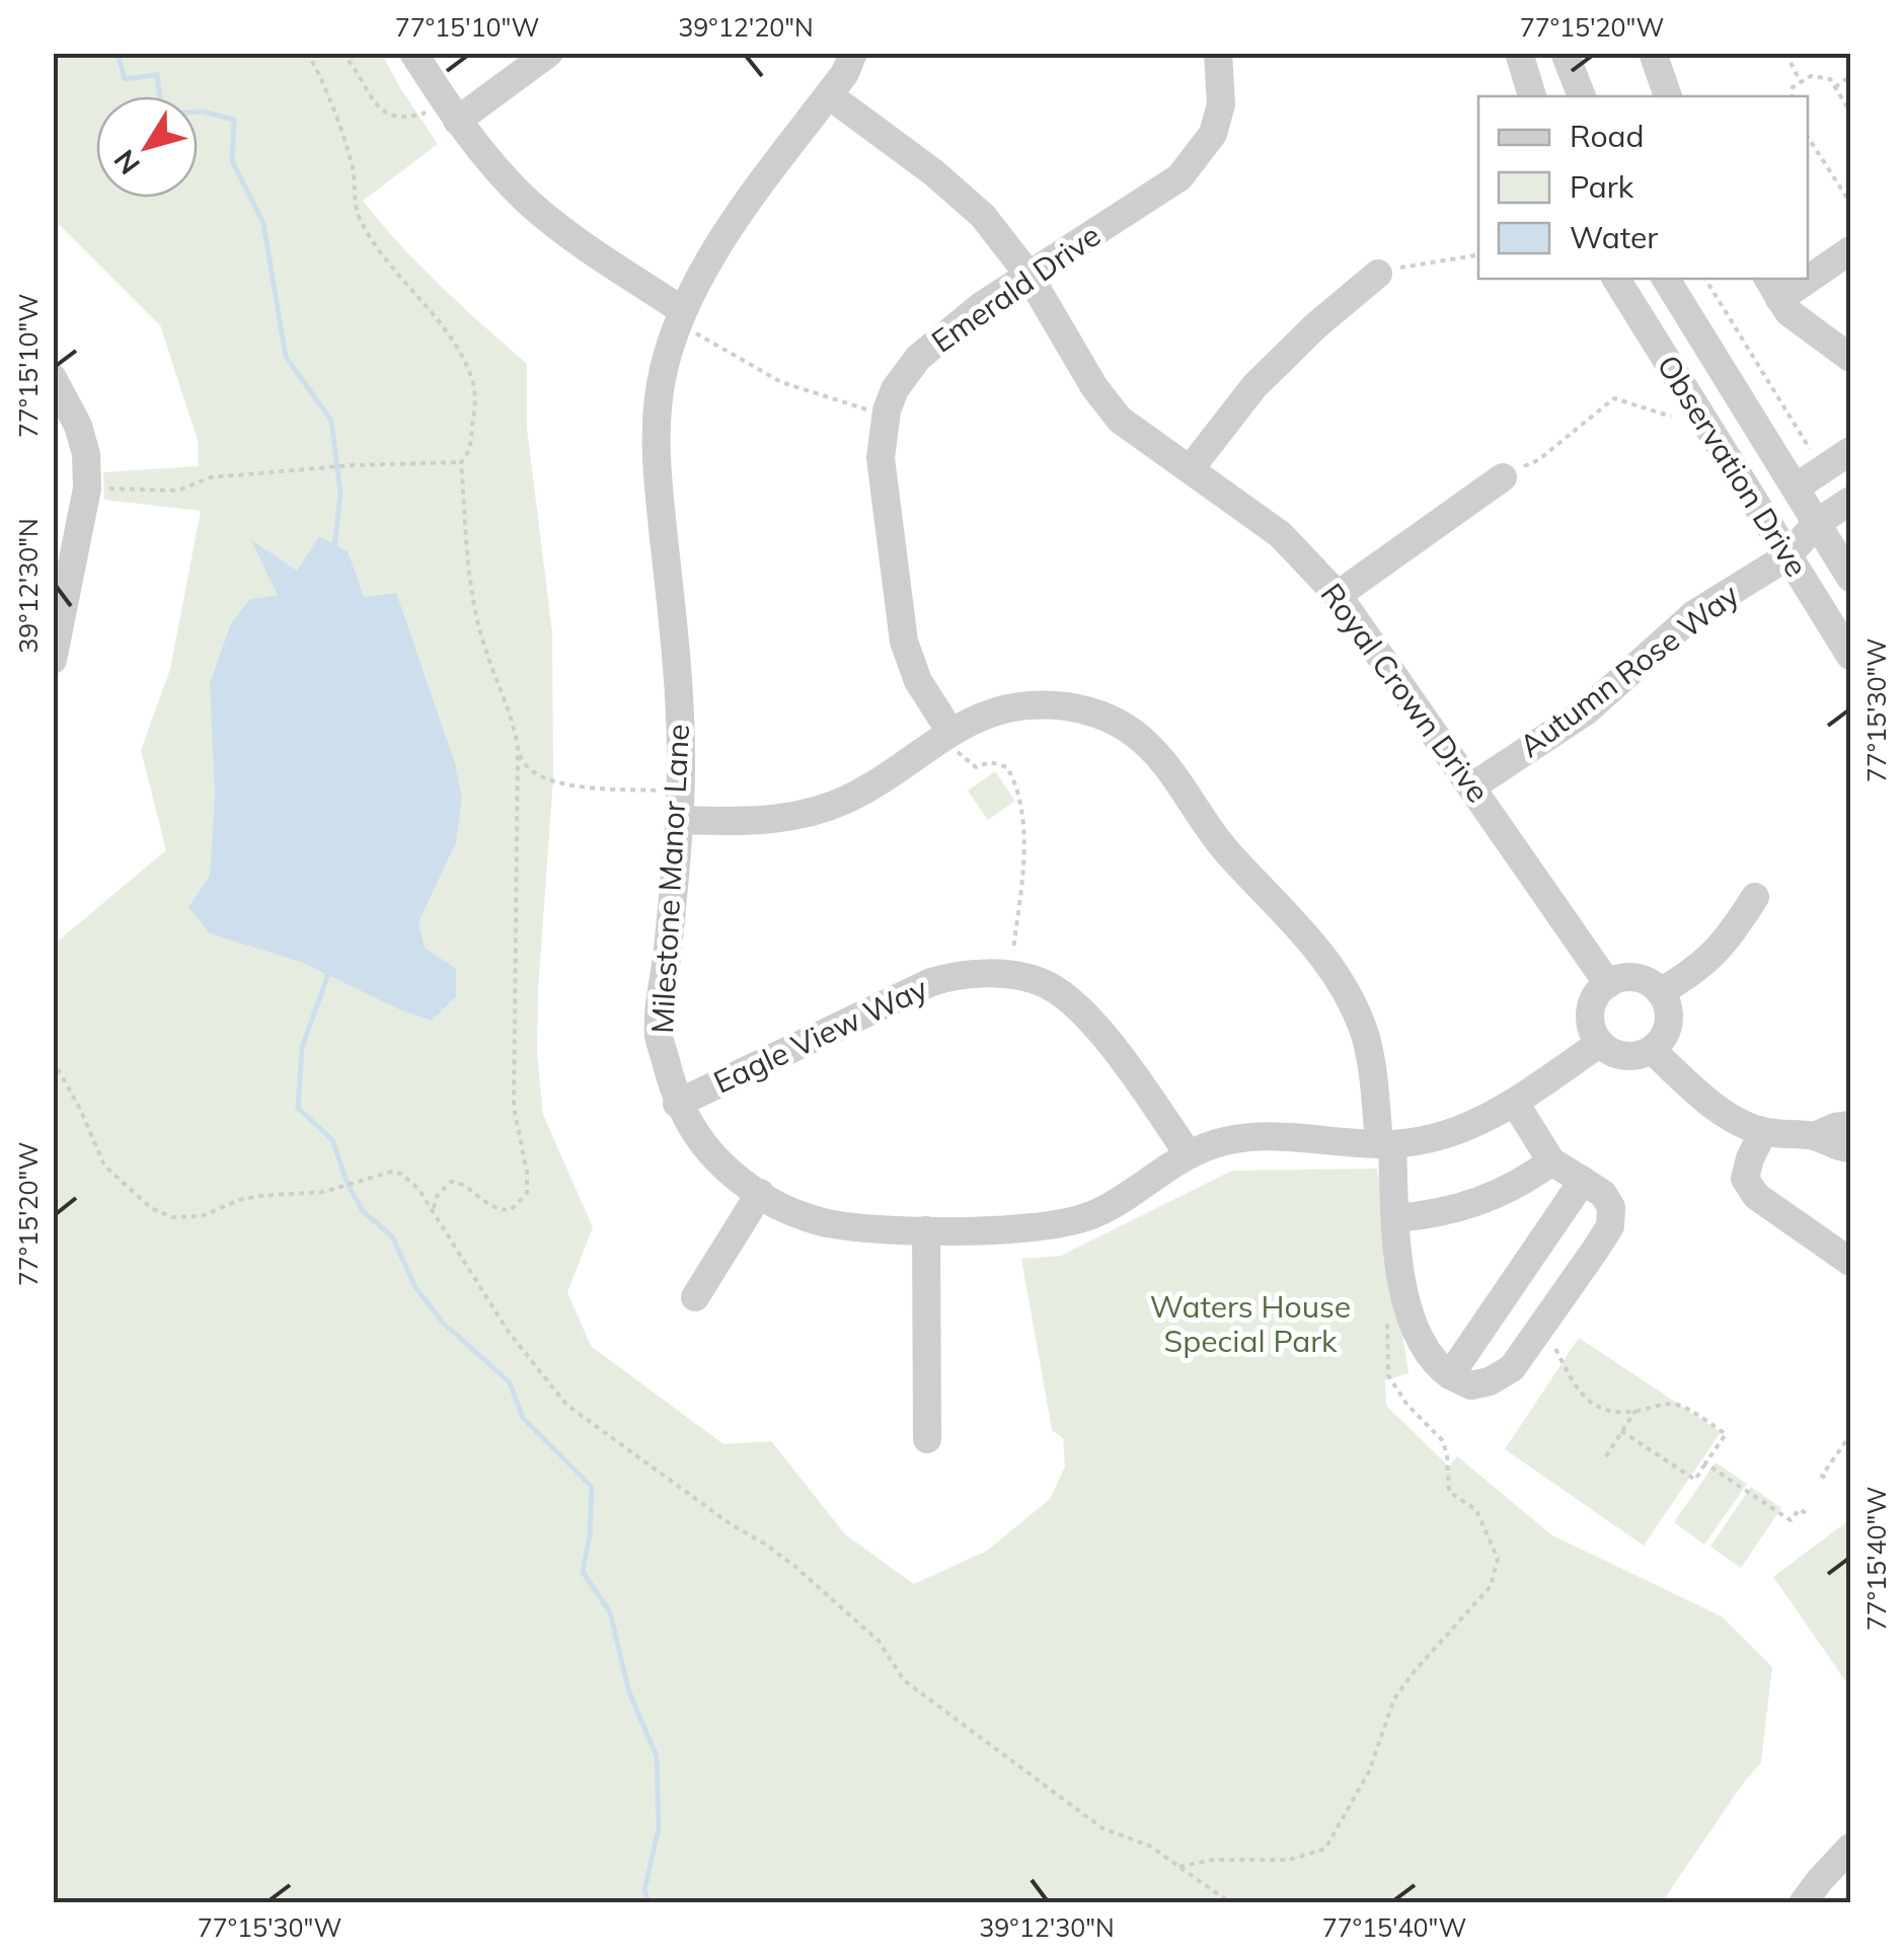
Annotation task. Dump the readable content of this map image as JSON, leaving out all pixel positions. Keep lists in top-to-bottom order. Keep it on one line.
{"streets":{"street":["Emerald Drive","Observation Drive","Autumn Rose Way","Royal Crown Drive","Milestone Manor Lane","Eagle View Way"]},"crossings":[["Emerald Drive","Royal Crown Drive"],["Observation Drive","Autumn Rose Way"],["Autumn Rose Way","Royal Crown Drive"],["Royal Crown Drive","Milestone Manor Lane"],["Milestone Manor Lane","Eagle View Way"]],"parks":["Waters House Special Park"],"legend":["Road","Park","Water"],"north":"bottom left","coordinates":["77°15'10\"W","39°12'20\"N","77°15'20\"W","39°12'30\"N","77°15'30\"W","77°15'40\"W"]}
